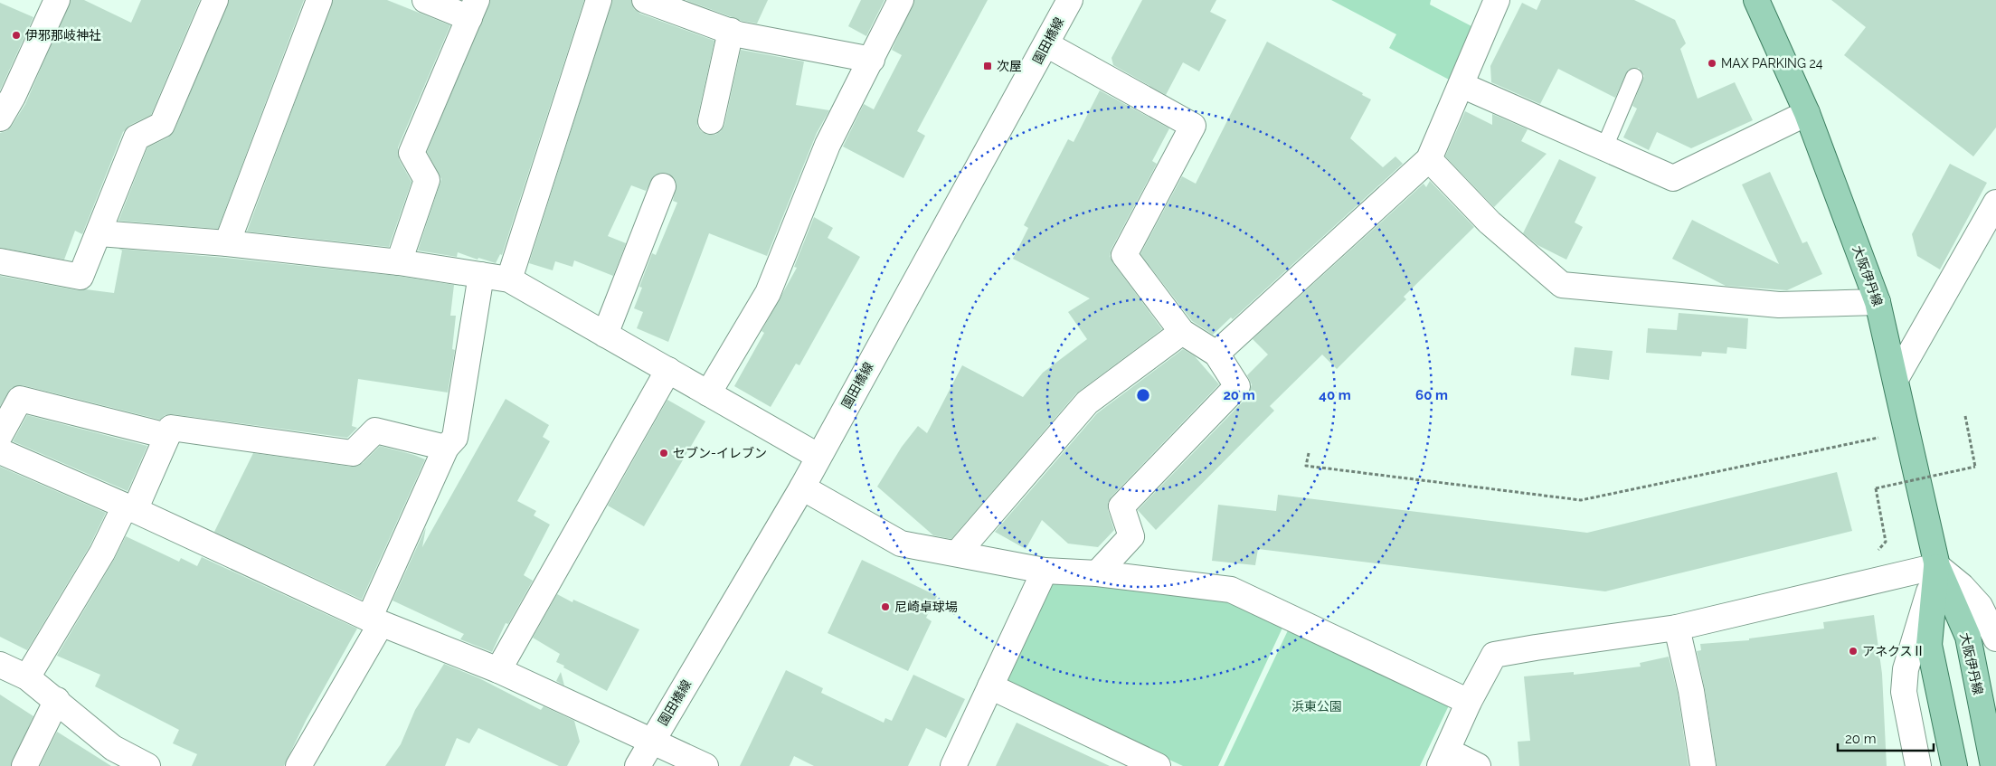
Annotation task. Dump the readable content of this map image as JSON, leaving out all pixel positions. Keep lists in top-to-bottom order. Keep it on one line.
{"streets":{"main road":["大阪伊丹線"],"street":["園田橋線"]},"parks":["浜東公園"],"places":{"other":["伊邪那岐神社","MAX PARKING 24","セブン-イレブン","尼崎卓球場","アネクスⅡ"],"transit":["次屋"]},"scale_bar":"20 m","rings":["20 m","40 m","60 m"]}
